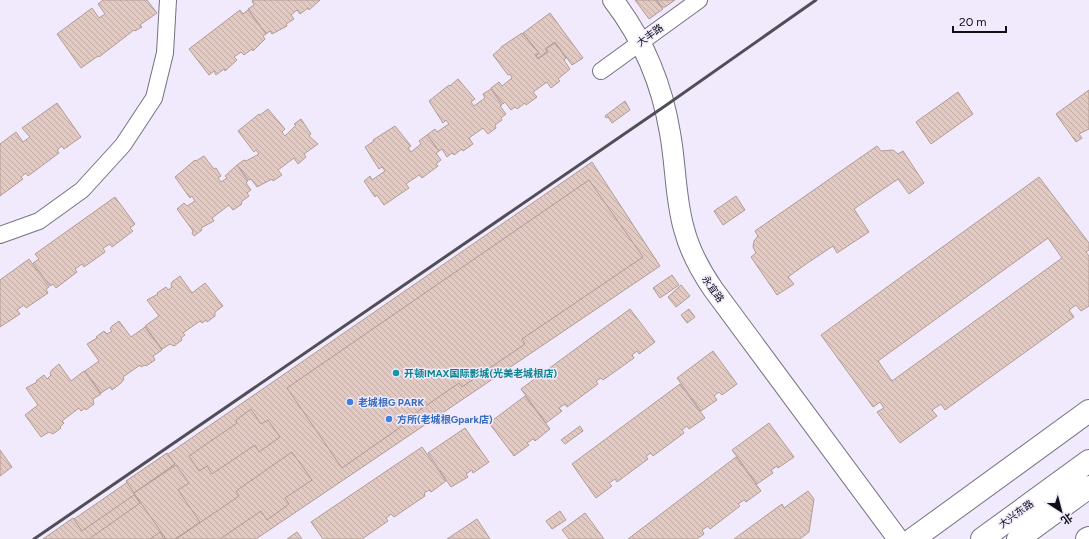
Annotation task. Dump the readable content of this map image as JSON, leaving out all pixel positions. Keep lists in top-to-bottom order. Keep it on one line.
{"streets":{"main road":["大兴东路"],"street":["大丰路","永宜路"]},"crossings":[["大丰路","永宜路"]],"places":["开顿IMAX国际影城(光美老城根店)","老城根G PARK","方所(老城根Gpark店)"],"scale_bar":"20 m","north":"bottom right"}
